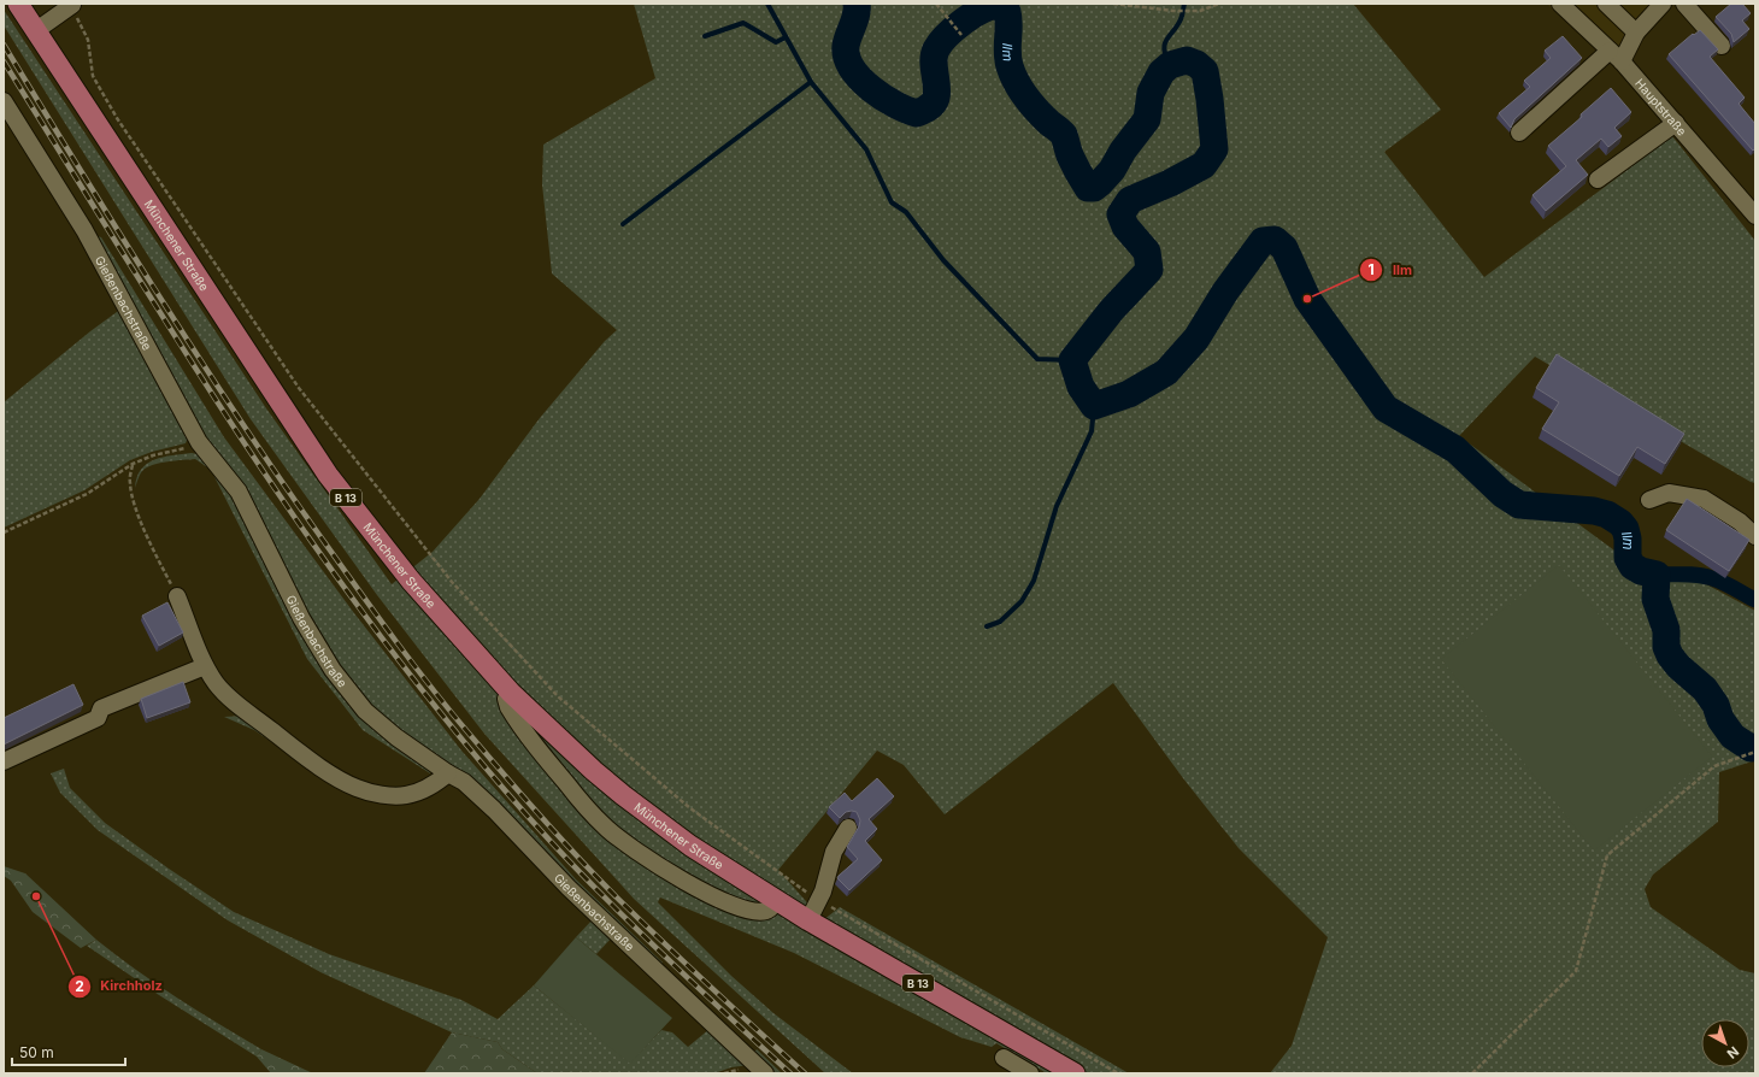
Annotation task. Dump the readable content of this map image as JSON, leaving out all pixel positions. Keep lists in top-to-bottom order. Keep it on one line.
{"streets":{"main road":["Münchener Straße","B 13"],"street":["Hauptstraße","Gießenbachstraße"]},"crossings":[["Münchener Straße","B 13"]],"water":["Ilm"],"places":["Ilm","Kirchholz"],"scale_bar":"50 m","north":"bottom right"}
